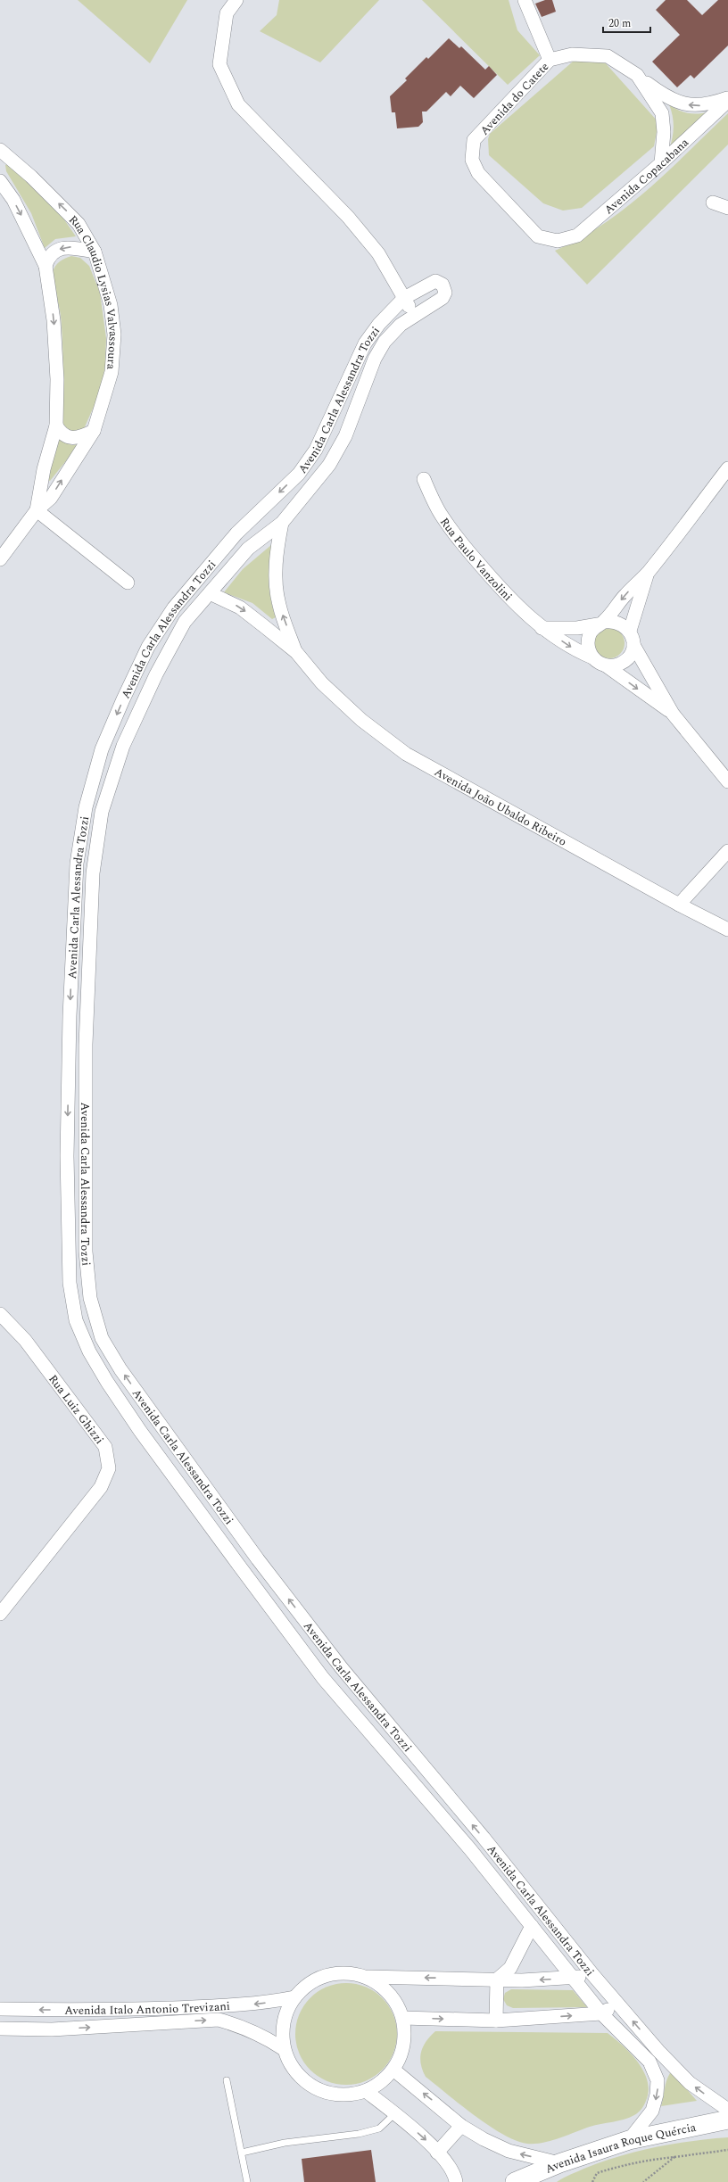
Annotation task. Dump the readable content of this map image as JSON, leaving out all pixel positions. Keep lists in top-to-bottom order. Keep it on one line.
{"streets":{"main road":["Avenida Isaura Roque Quércia"],"street":["Avenida do Catete","Avenida Copacabana","Rua Claudio Lysias Valvassoura","Avenida Carla Alessandra Tozzi","Rua Paulo Vanzolini","Avenida João Ubaldo Ribeiro","Rua Luiz Ghizzi","Avenida Italo Antonio Trevizani"]},"crossings":[["Avenida do Catete","Avenida Copacabana"],["Avenida Carla Alessandra Tozzi","Avenida João Ubaldo Ribeiro"],["Avenida Carla Alessandra Tozzi","Avenida Isaura Roque Quércia"]],"scale_bar":"20 m"}
